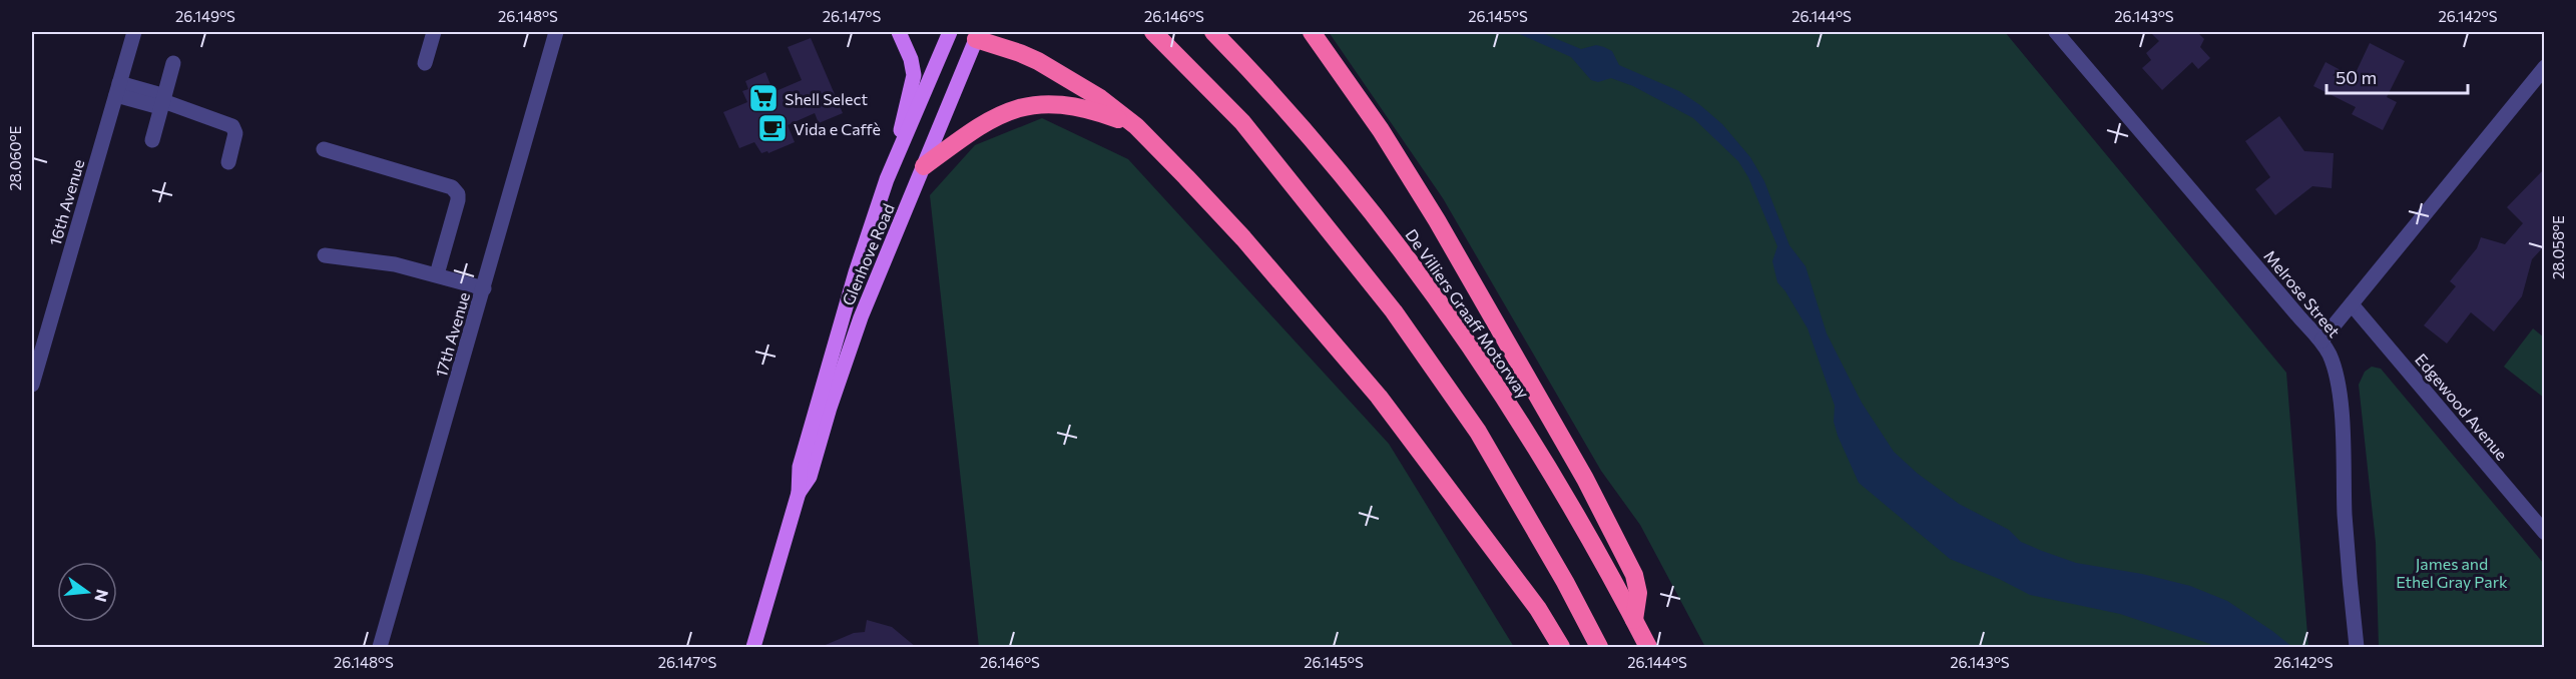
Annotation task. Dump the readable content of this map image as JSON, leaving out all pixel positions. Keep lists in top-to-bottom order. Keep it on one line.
{"streets":{"highway":["De Villiers Graaff Motorway"],"main road":["Glenhove Road"],"street":["16th Avenue","Melrose Street","17th Avenue","Edgewood Avenue"]},"parks":["James and Ethel Gray Park"],"places":{"supermarket":["Shell Select"],"cafe":["Vida e Caffè"]},"scale_bar":"50 m","north":"right","coordinates":["26.149°S","26.148°S","26.147°S","26.146°S","26.145°S","26.144°S","26.143°S","26.142°S","28.060°E","28.058°E"]}
